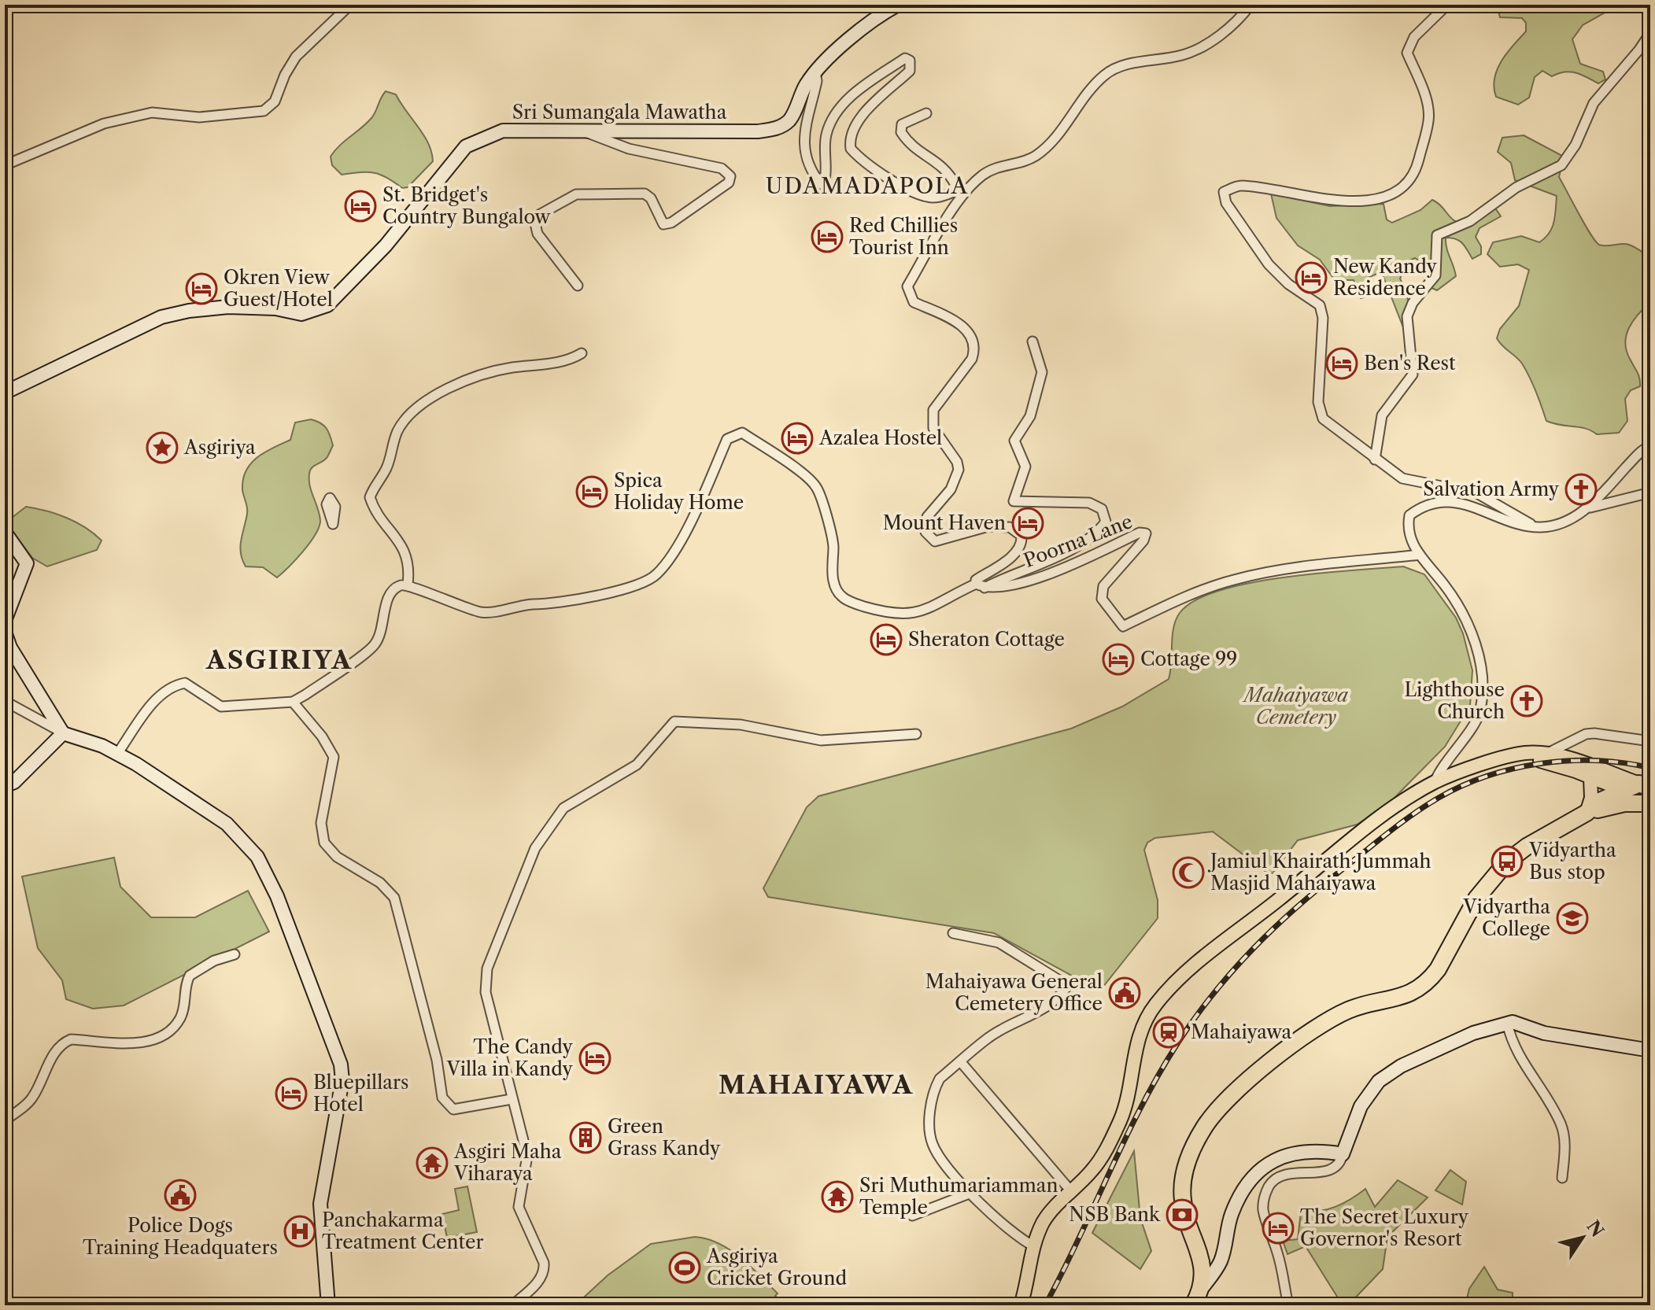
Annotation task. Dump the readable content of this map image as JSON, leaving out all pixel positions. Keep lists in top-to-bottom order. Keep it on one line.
{"streets":{"street":["Sri Sumangala Mawatha","Poorna Lane"]},"districts":["UDAMADAPOLA","ASGIRIYA","MAHAIYAWA"],"parks":["Mahaiyawa Cemetery"],"places":{"hotel":["St. Bridget's Country Bungalow","Red Chillies Tourist Inn","New Kandy Residence","Okren View Guest/Hotel","Ben's Rest","Azalea Hostel","Spica Holiday Home","Mount Haven","Sheraton Cottage","Cottage 99","The Candy Villa in Kandy","Bluepillars Hotel","The Secret Luxury Governor's Resort"],"place":["Asgiriya"],"church":["Salvation Army","Lighthouse Church"],"bus stop":["Vidyartha Bus stop"],"mosque":["Jamiul Khairath Jummah Masjid Mahaiyawa"],"school or university":["Vidyartha College"],"public building":["Mahaiyawa General Cemetery Office","Police Dogs Training Headquaters"],"station":["Mahaiyawa"],"building":["Green Grass Kandy"],"temple":["Asgiri Maha Viharaya","Sri Muthumariamman Temple"],"bank":["NSB Bank"],"hospital":["Panchakarma Treatment Center"],"sports":["Asgiriya Cricket Ground"]},"north":"top right"}
